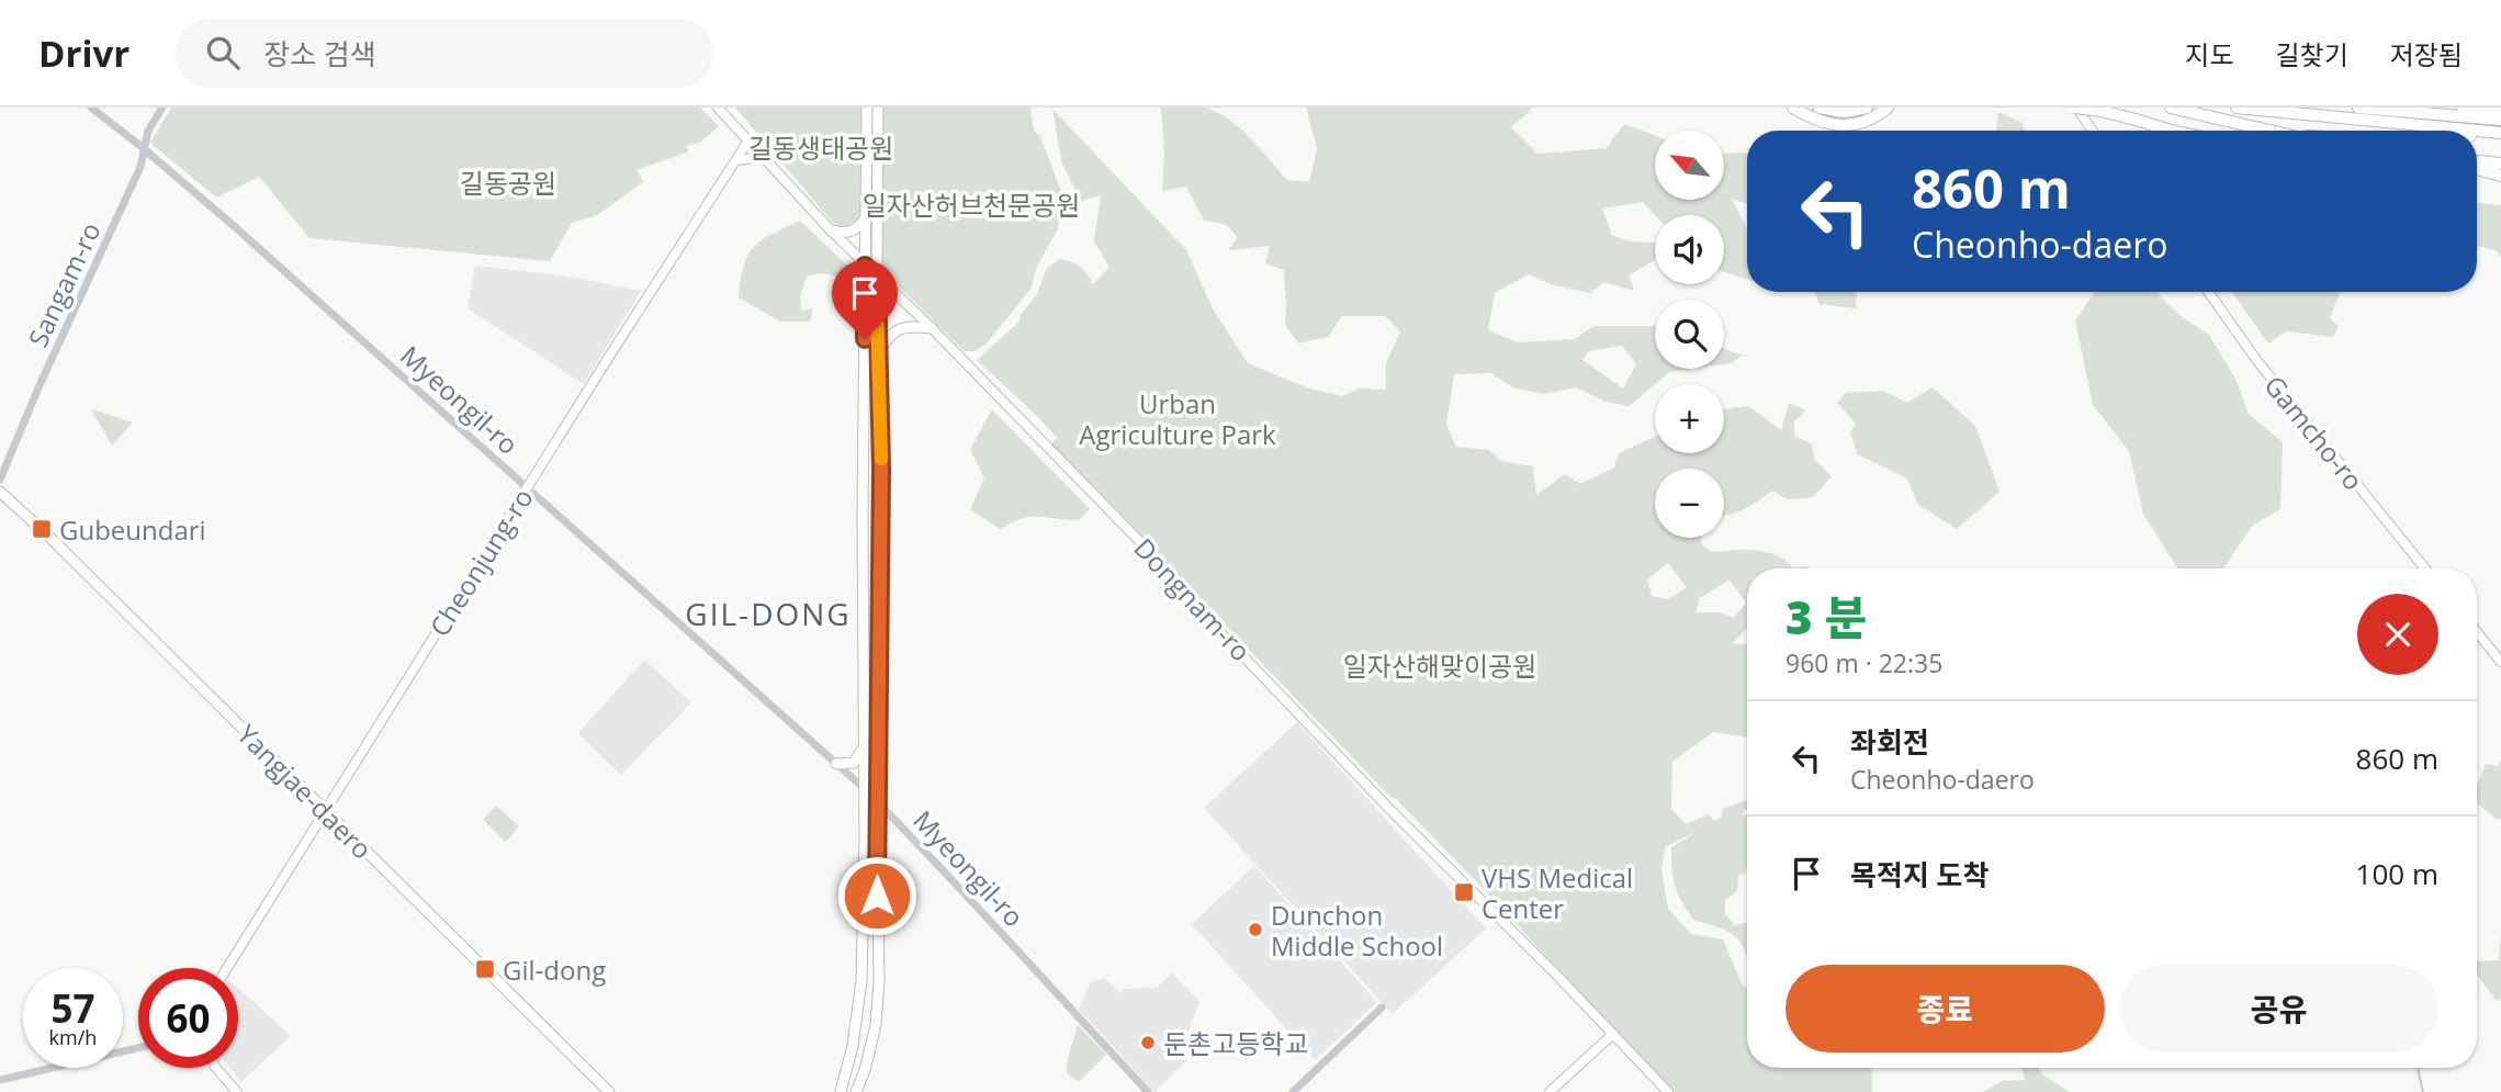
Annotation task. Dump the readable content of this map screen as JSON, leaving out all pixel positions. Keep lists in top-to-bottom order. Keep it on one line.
{"streets":{"main road":["Gamcho-ro","Cheonjung-ro","Dongnam-ro","Yangjae-daero"],"street":["Sangam-ro","Myeongil-ro"]},"crossings":[["Sangam-ro","Myeongil-ro"],["Myeongil-ro","Cheonjung-ro"],["Cheonjung-ro","Dongnam-ro"],["Cheonjung-ro","Yangjae-daero"]],"districts":["GIL-DONG"],"parks":["길동생태공원","길동공원","일자산허브천문공원","Urban Agriculture Park","일자산해맞이공원"],"places":{"transit":["Gubeundari","VHS Medical Center","Gil-dong"],"other":["Dunchon Middle School","둔촌고등학교"]},"north":"top left","page":{"header":"Drivr","search":"장소 검색","nav":["지도","길찾기","저장됨"],"map_buttons":["+","−"],"turn":["860 m","Cheonho-daero"],"heading":["3 분","960 m · 22:35"],"list":[{"name":"좌회전","note":"Cheonho-daero","value":"860 m"},{"name":"목적지 도착","value":"100 m"}],"buttons":["종료","공유"],"speed":"57 km/h","limit":"60"}}
